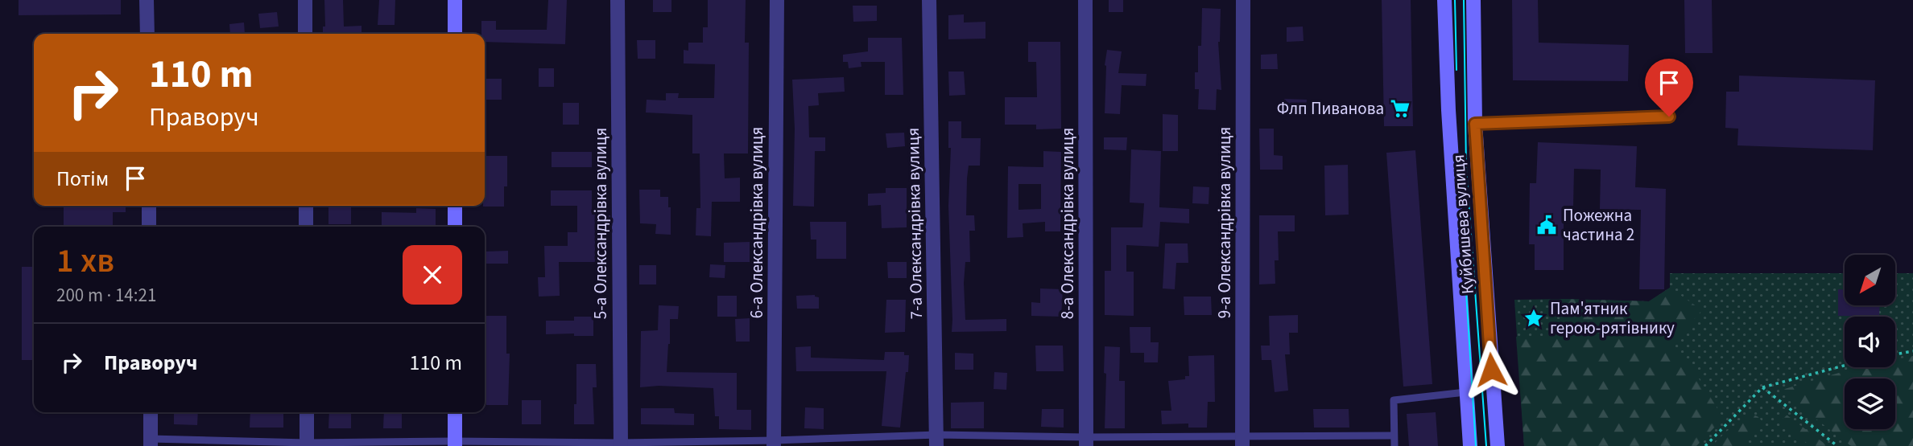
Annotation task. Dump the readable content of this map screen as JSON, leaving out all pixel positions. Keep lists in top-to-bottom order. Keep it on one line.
{"streets":{"main road":["Куйбишева вулиця"],"street":["6-а Олександрівка вулиця","9-а Олександрівка вулиця","5-а Олександрівка вулиця","7-а Олександрівка вулиця","8-а Олександрівка вулиця"]},"places":{"supermarket":["Флп Пиванова"],"public building":["Пожежна частина 2"],"place":["Пам'ятник герою-рятівнику"]},"north":"bottom left","page":{"turn":["110 m","Праворуч"],"then":"Потім","heading":["1 хв","200 m · 14:21"],"list":[{"name":"Праворуч","value":"110 m"}]}}
